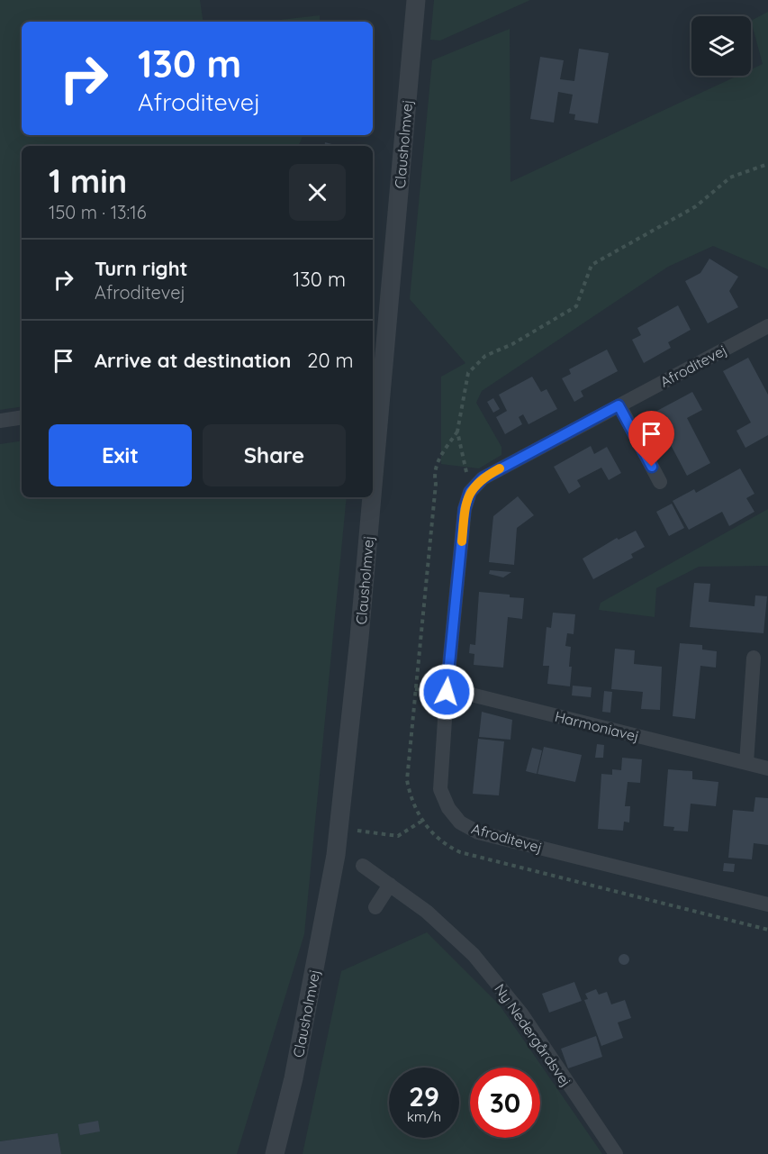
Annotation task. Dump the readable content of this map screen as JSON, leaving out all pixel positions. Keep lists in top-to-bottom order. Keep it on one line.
{"streets":{"street":["Clausholmvej","Afroditevej","Harmoniavej","Ny Nedergårdsvej"]},"crossings":[["Afroditevej","Harmoniavej"]],"page":{"turn":["130 m","Afroditevej"],"heading":["1 min","150 m · 13:16"],"list":[{"name":"Turn right","note":"Afroditevej","value":"130 m"},{"name":"Arrive at destination","value":"20 m"}],"buttons":["Exit","Share"],"speed":"29 km/h","limit":"30"}}
